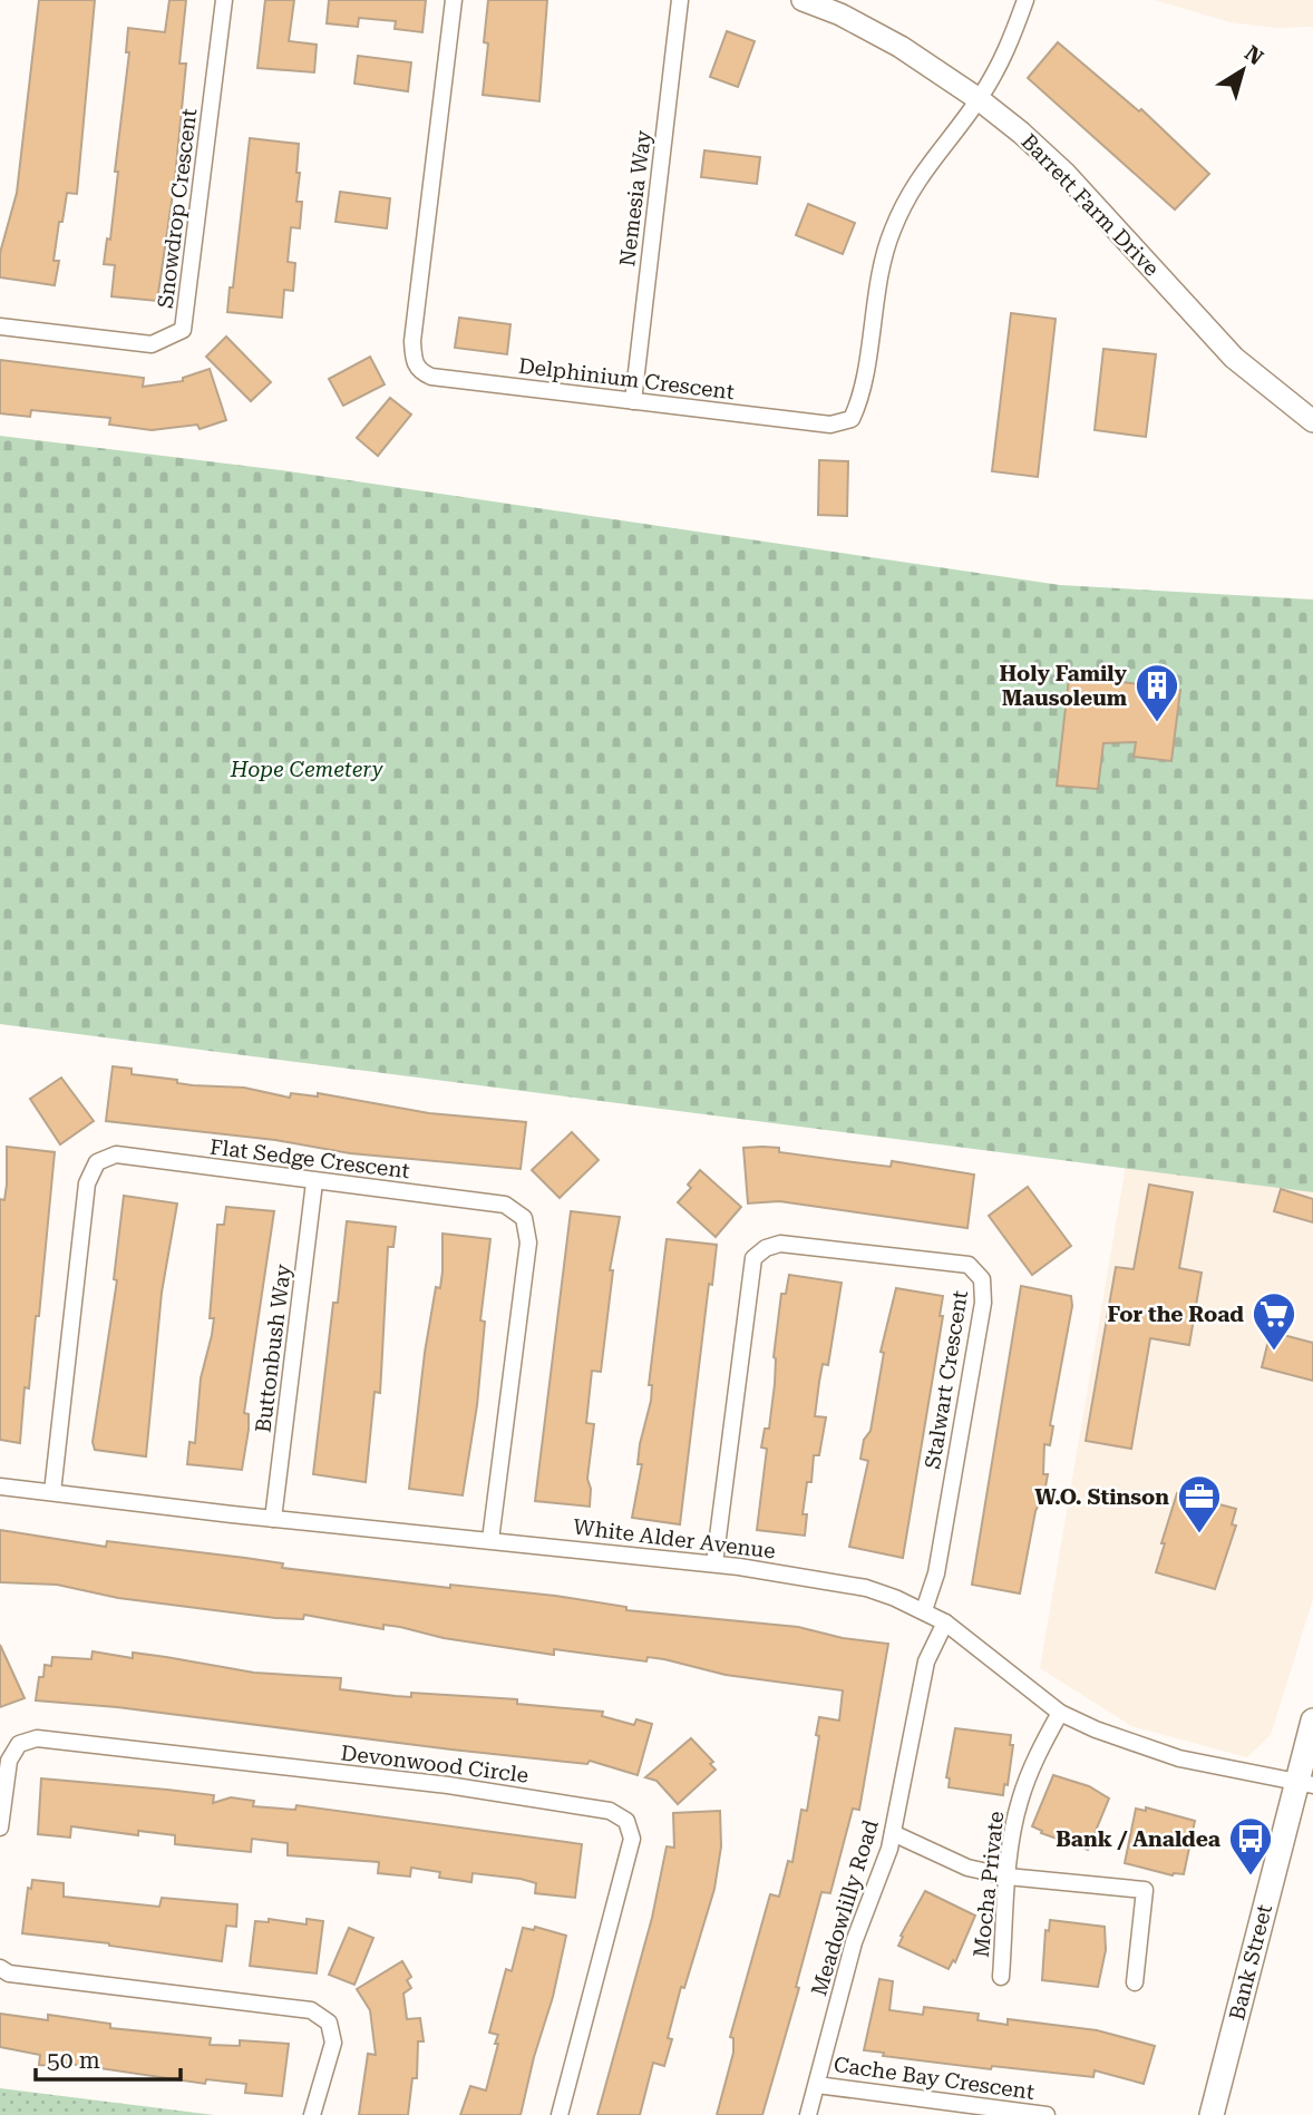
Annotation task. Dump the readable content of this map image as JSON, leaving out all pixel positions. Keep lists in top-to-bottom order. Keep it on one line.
{"streets":{"main road":["Bank Street"],"street":["Nemesia Way","Barrett Farm Drive","Snowdrop Crescent","Delphinium Crescent","Flat Sedge Crescent","Buttonbush Way","Stalwart Crescent","White Alder Avenue","Devonwood Circle","Mocha Private","Meadowlilly Road","Cache Bay Crescent"]},"crossings":[["Nemesia Way","Delphinium Crescent"],["Barrett Farm Drive","Delphinium Crescent"],["Flat Sedge Crescent","Buttonbush Way"],["Flat Sedge Crescent","White Alder Avenue"],["Buttonbush Way","White Alder Avenue"],["Stalwart Crescent","White Alder Avenue"],["White Alder Avenue","Mocha Private"],["White Alder Avenue","Meadowlilly Road"],["White Alder Avenue","Bank Street"],["Meadowlilly Road","Cache Bay Crescent"]],"parks":["Hope Cemetery"],"places":{"building":["Holy Family Mausoleum"],"supermarket":["For the Road"],"office":["W.O. Stinson"],"bus stop":["Bank / Analdea"]},"scale_bar":"50 m","north":"top right"}
